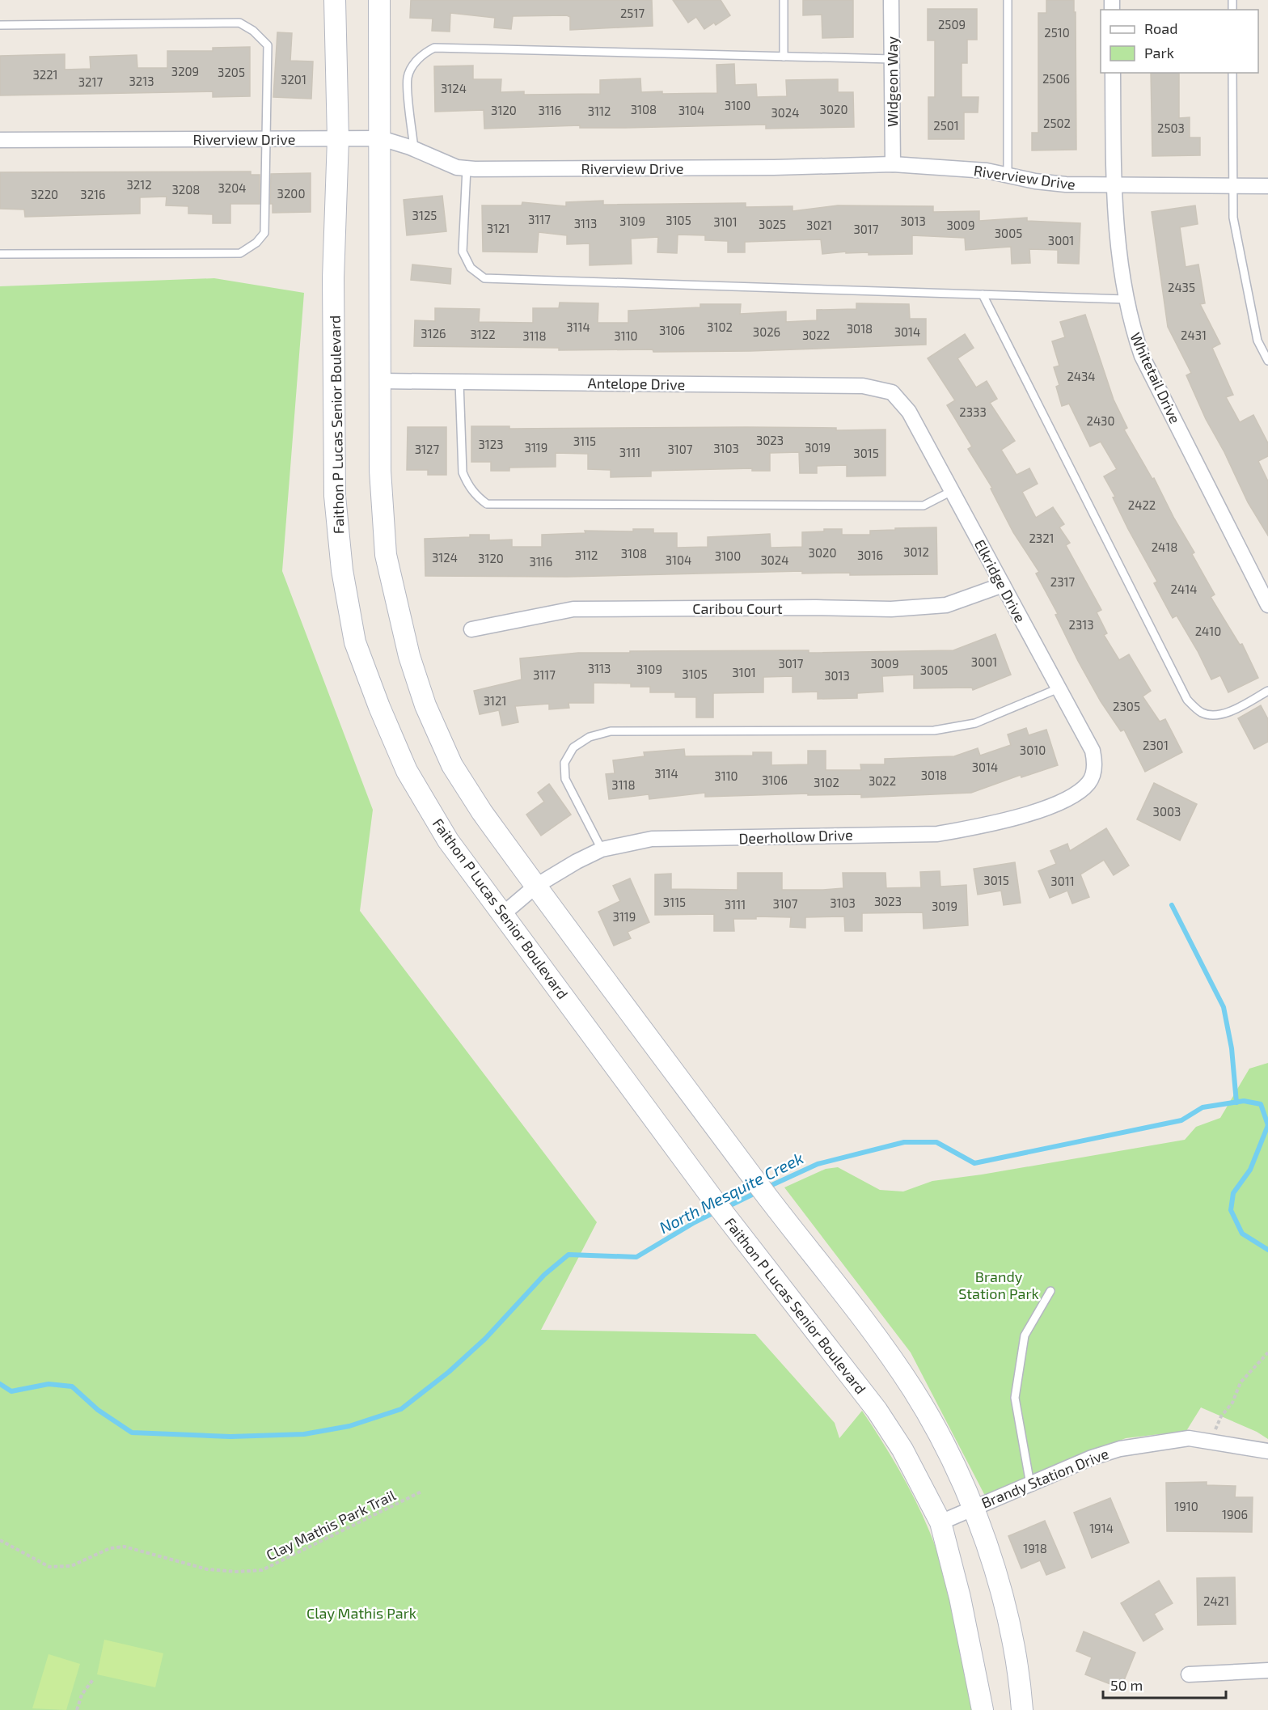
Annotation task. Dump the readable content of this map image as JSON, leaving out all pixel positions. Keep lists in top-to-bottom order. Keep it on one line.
{"streets":{"main road":["Faithon P Lucas Senior Boulevard"],"street":["Widgeon Way","Riverview Drive","Whitetail Drive","Antelope Drive","Elkridge Drive","Caribou Court","Deerhollow Drive","Brandy Station Drive"],"path":["Clay Mathis Park Trail"]},"crossings":[["Widgeon Way","Riverview Drive"],["Riverview Drive","Whitetail Drive"],["Riverview Drive","Faithon P Lucas Senior Boulevard"],["Antelope Drive","Elkridge Drive"],["Faithon P Lucas Senior Boulevard","Deerhollow Drive"],["Faithon P Lucas Senior Boulevard","Brandy Station Drive"],["Elkridge Drive","Caribou Court"],["Elkridge Drive","Deerhollow Drive"]],"water":["North Mesquite Creek"],"parks":["Brandy Station Park","Clay Mathis Park"],"house_numbers":["2517","2509","2510","3209","3205","3221","2506","3201","3213","3217","3124","3100","3108","3020","3120","3116","3104","3112","3024","2502","2501","2503","3212","3204","3208","3200","3220","3216","3125","3117","3105","3109","3013","3101","3113","3025","3021","3009","3121","3017","3005","3001","2435","3114","3102","3018","3106","3026","3014","3126","3122","3022","2431","3118","3110","2434","2333","2430","3023","3115","3123","3119","3019","3103","3127","3107","3111","3015","2422","2321","2418","3012","3020","3108","3112","3016","3100","3124","3120","3104","3024","3116","2317","2414","2313","2410","3001","3017","3009","3113","3109","3005","3101","3105","3117","3013","3121","2305","2301","3010","3014","3114","3018","3110","3106","3022","3102","3118","3003","3015","3011","3023","3115","3103","3107","3111","3019","3119","1910","1906","1914","1918","2421"],"legend":["Road","Park"],"scale_bar":"50 m"}
